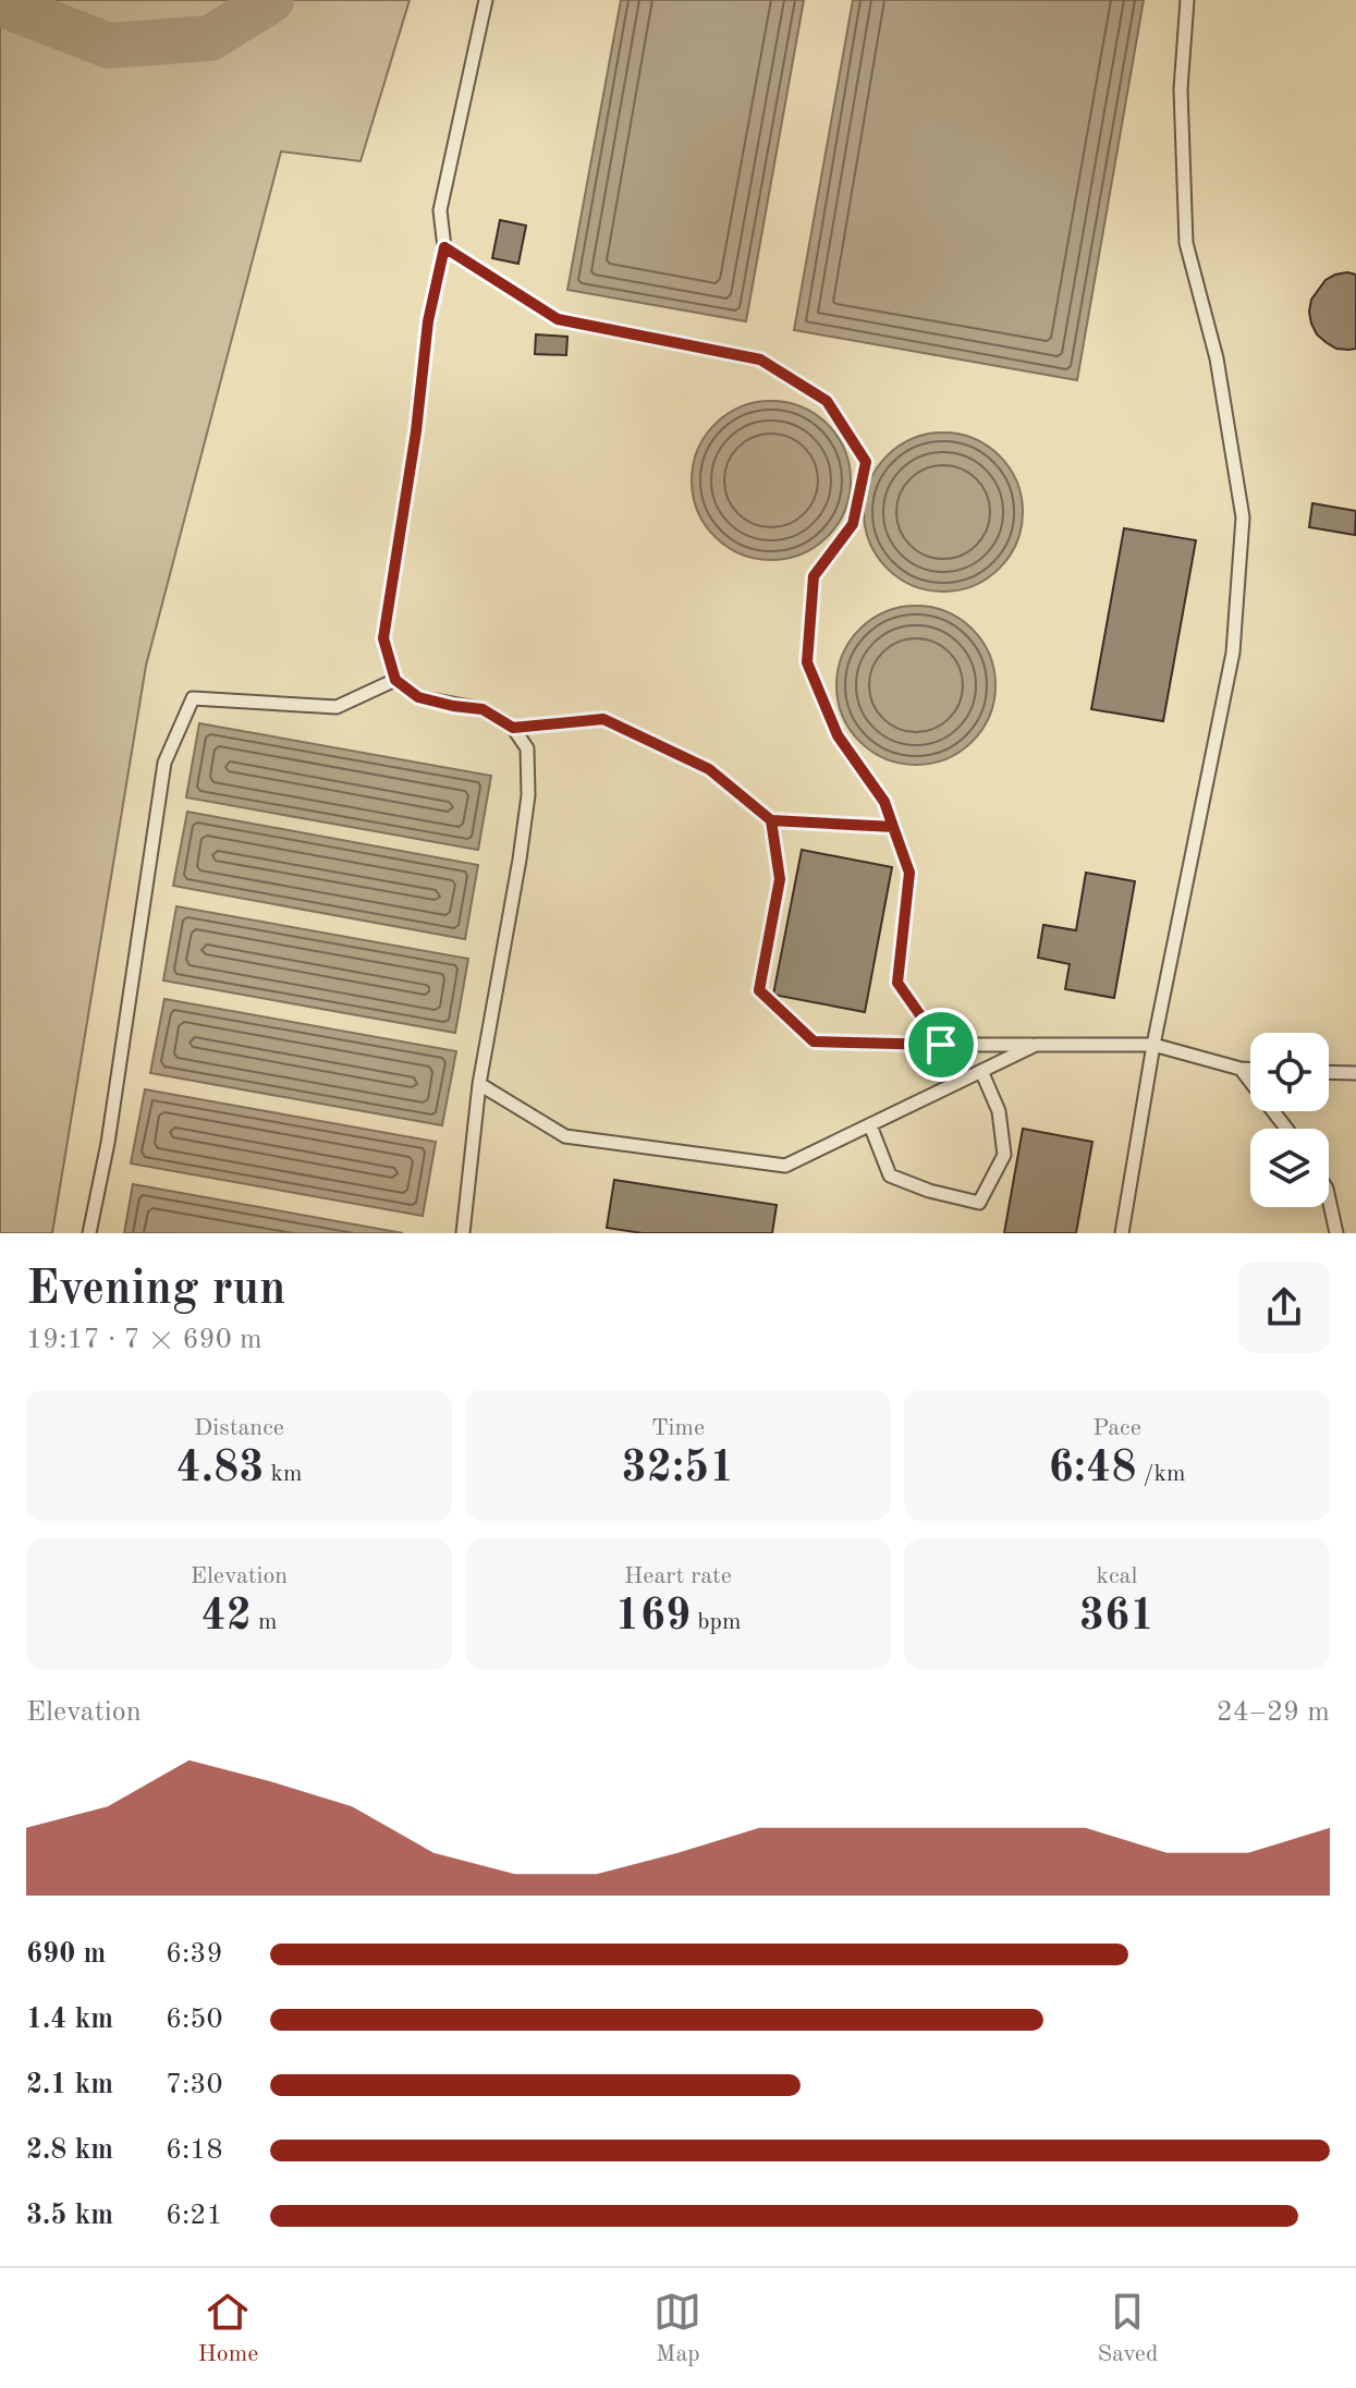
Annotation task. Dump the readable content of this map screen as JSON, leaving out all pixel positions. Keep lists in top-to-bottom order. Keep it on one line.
{"page":{"heading":["Evening run","19:17 · 7 × 690 m"],"stats":[["Distance","4.83 km"],["Time","32:51"],["Pace","6:48 /km"],["Elevation","42 m"],["Heart rate","169 bpm"],["kcal","361"]],"chart":["Elevation","24–29 m"],"list":[{"name":"690 m","note":"6:39"},{"name":"1.4 km","note":"6:50"},{"name":"2.1 km","note":"7:30"},{"name":"2.8 km","note":"6:18"},{"name":"3.5 km","note":"6:21"}],"tabs":["Home","Map","Saved"]}}
